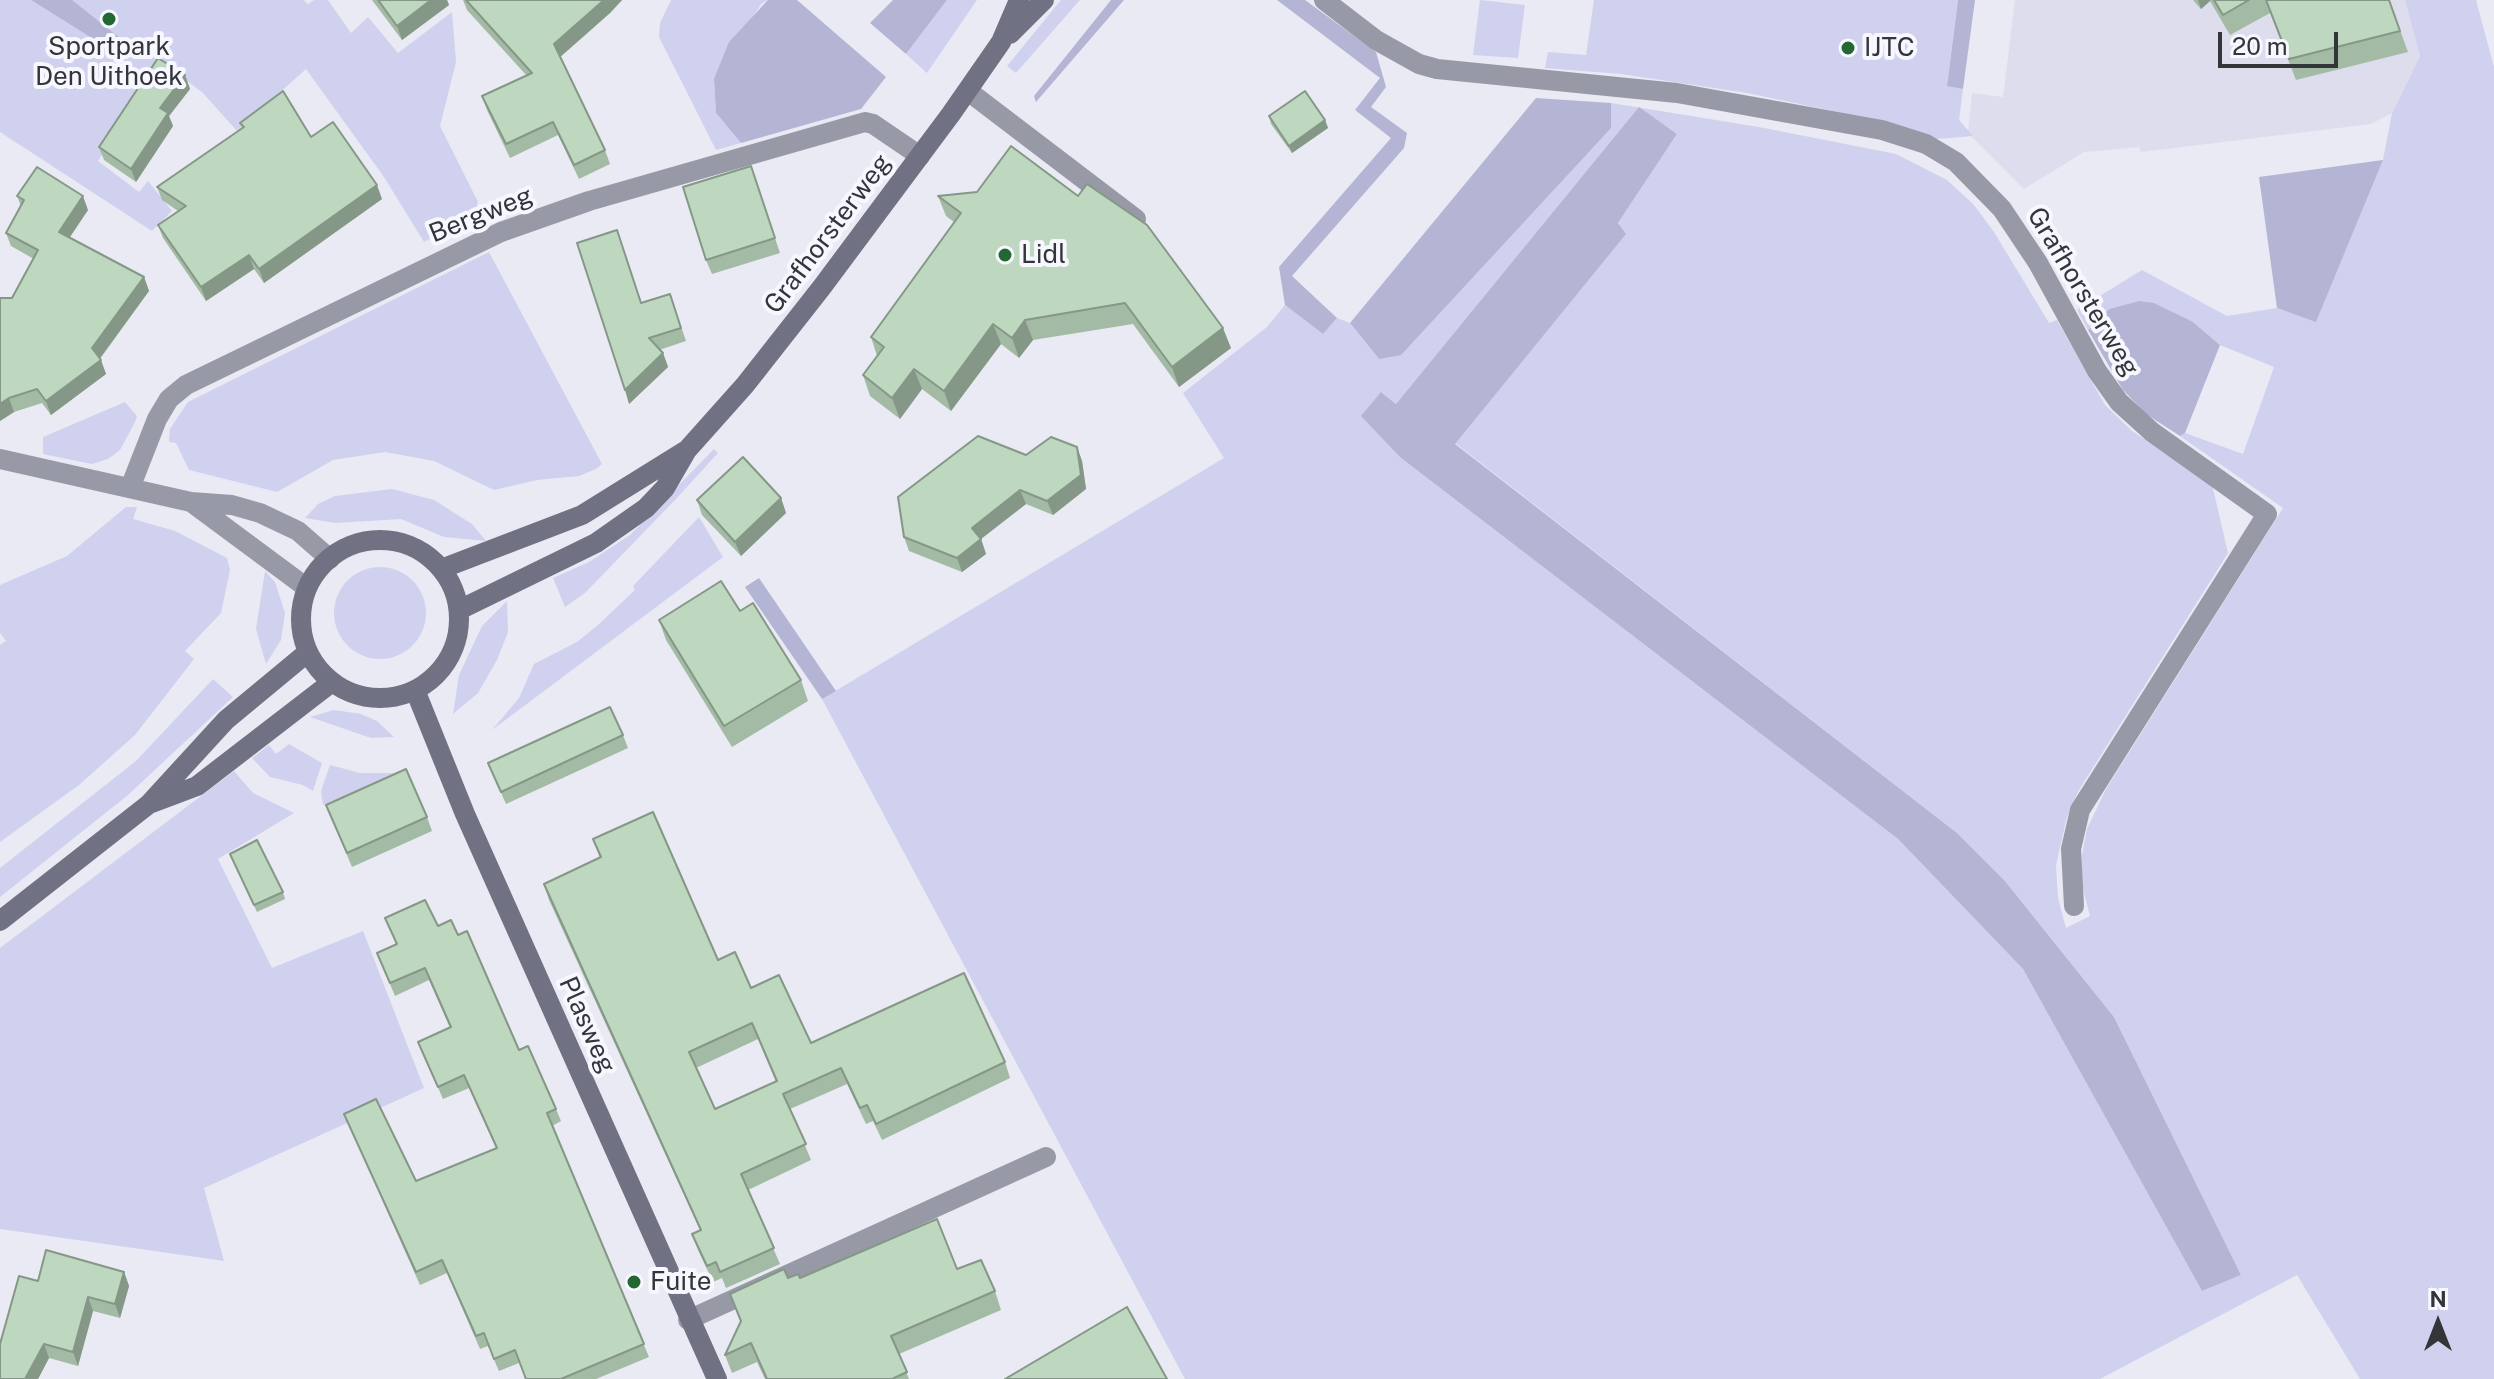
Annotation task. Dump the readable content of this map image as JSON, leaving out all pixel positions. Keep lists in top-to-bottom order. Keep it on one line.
{"streets":{"main road":["Grafhorsterweg","Plasweg"],"street":["Bergweg"]},"crossings":[["Bergweg","Grafhorsterweg"],["Grafhorsterweg","Plasweg"]],"places":["Sportpark Den Uithoek","IJTC","Lidl","Fuite"],"scale_bar":"20 m","north":"top"}
